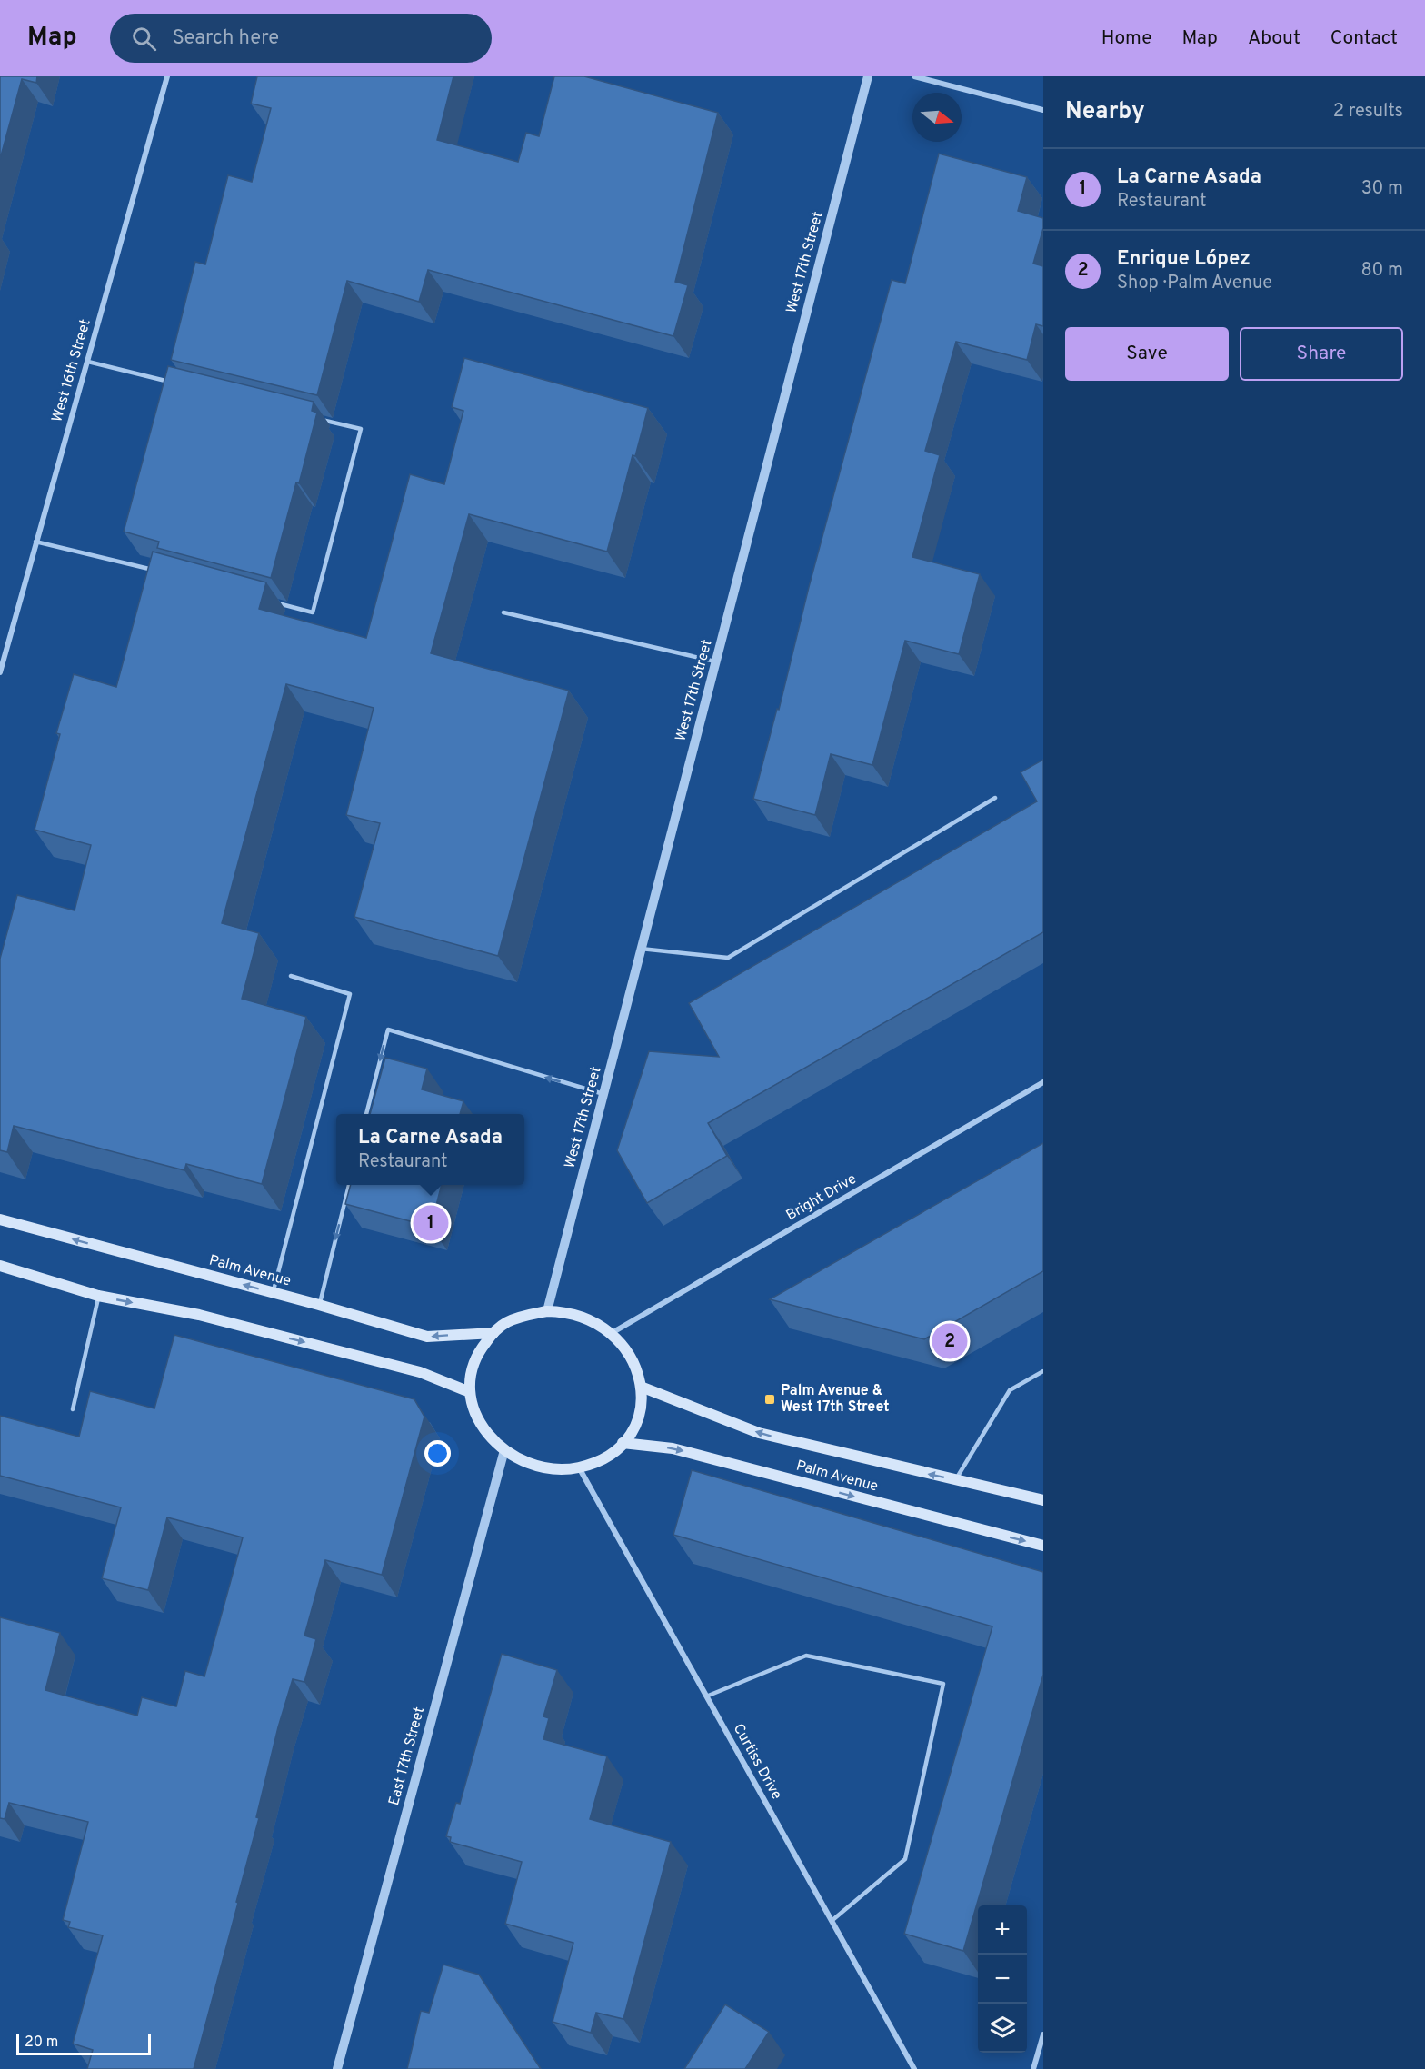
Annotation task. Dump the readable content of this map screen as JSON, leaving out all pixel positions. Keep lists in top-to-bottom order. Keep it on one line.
{"streets":{"main road":["Palm Avenue"],"street":["West 17th Street","West 16th Street","Bright Drive","East 17th Street","Curtiss Drive"]},"crossings":[["West 17th Street","Bright Drive"],["West 17th Street","Palm Avenue"],["West 17th Street","East 17th Street"],["West 17th Street","Curtiss Drive"],["Bright Drive","Palm Avenue"],["Bright Drive","East 17th Street"],["Bright Drive","Curtiss Drive"],["Palm Avenue","East 17th Street"],["Palm Avenue","Curtiss Drive"],["East 17th Street","Curtiss Drive"]],"places":{"transit":["Palm Avenue & West 17th Street"]},"scale_bar":"20 m","north":"right","page":{"header":"Map","search":"Search here","nav":["Home","Map","About","Contact"],"heading":["Nearby","2 results"],"list":[{"mark":"1","name":"La Carne Asada","note":"Restaurant","value":"30 m"},{"mark":"2","name":"Enrique López","note":"Shop · Palm Avenue","value":"80 m"}],"buttons":["Save","Share"],"popup":["La Carne Asada","Restaurant"],"pins":["1","2"],"map_buttons":["+","−"],"scale":"20 m"}}
